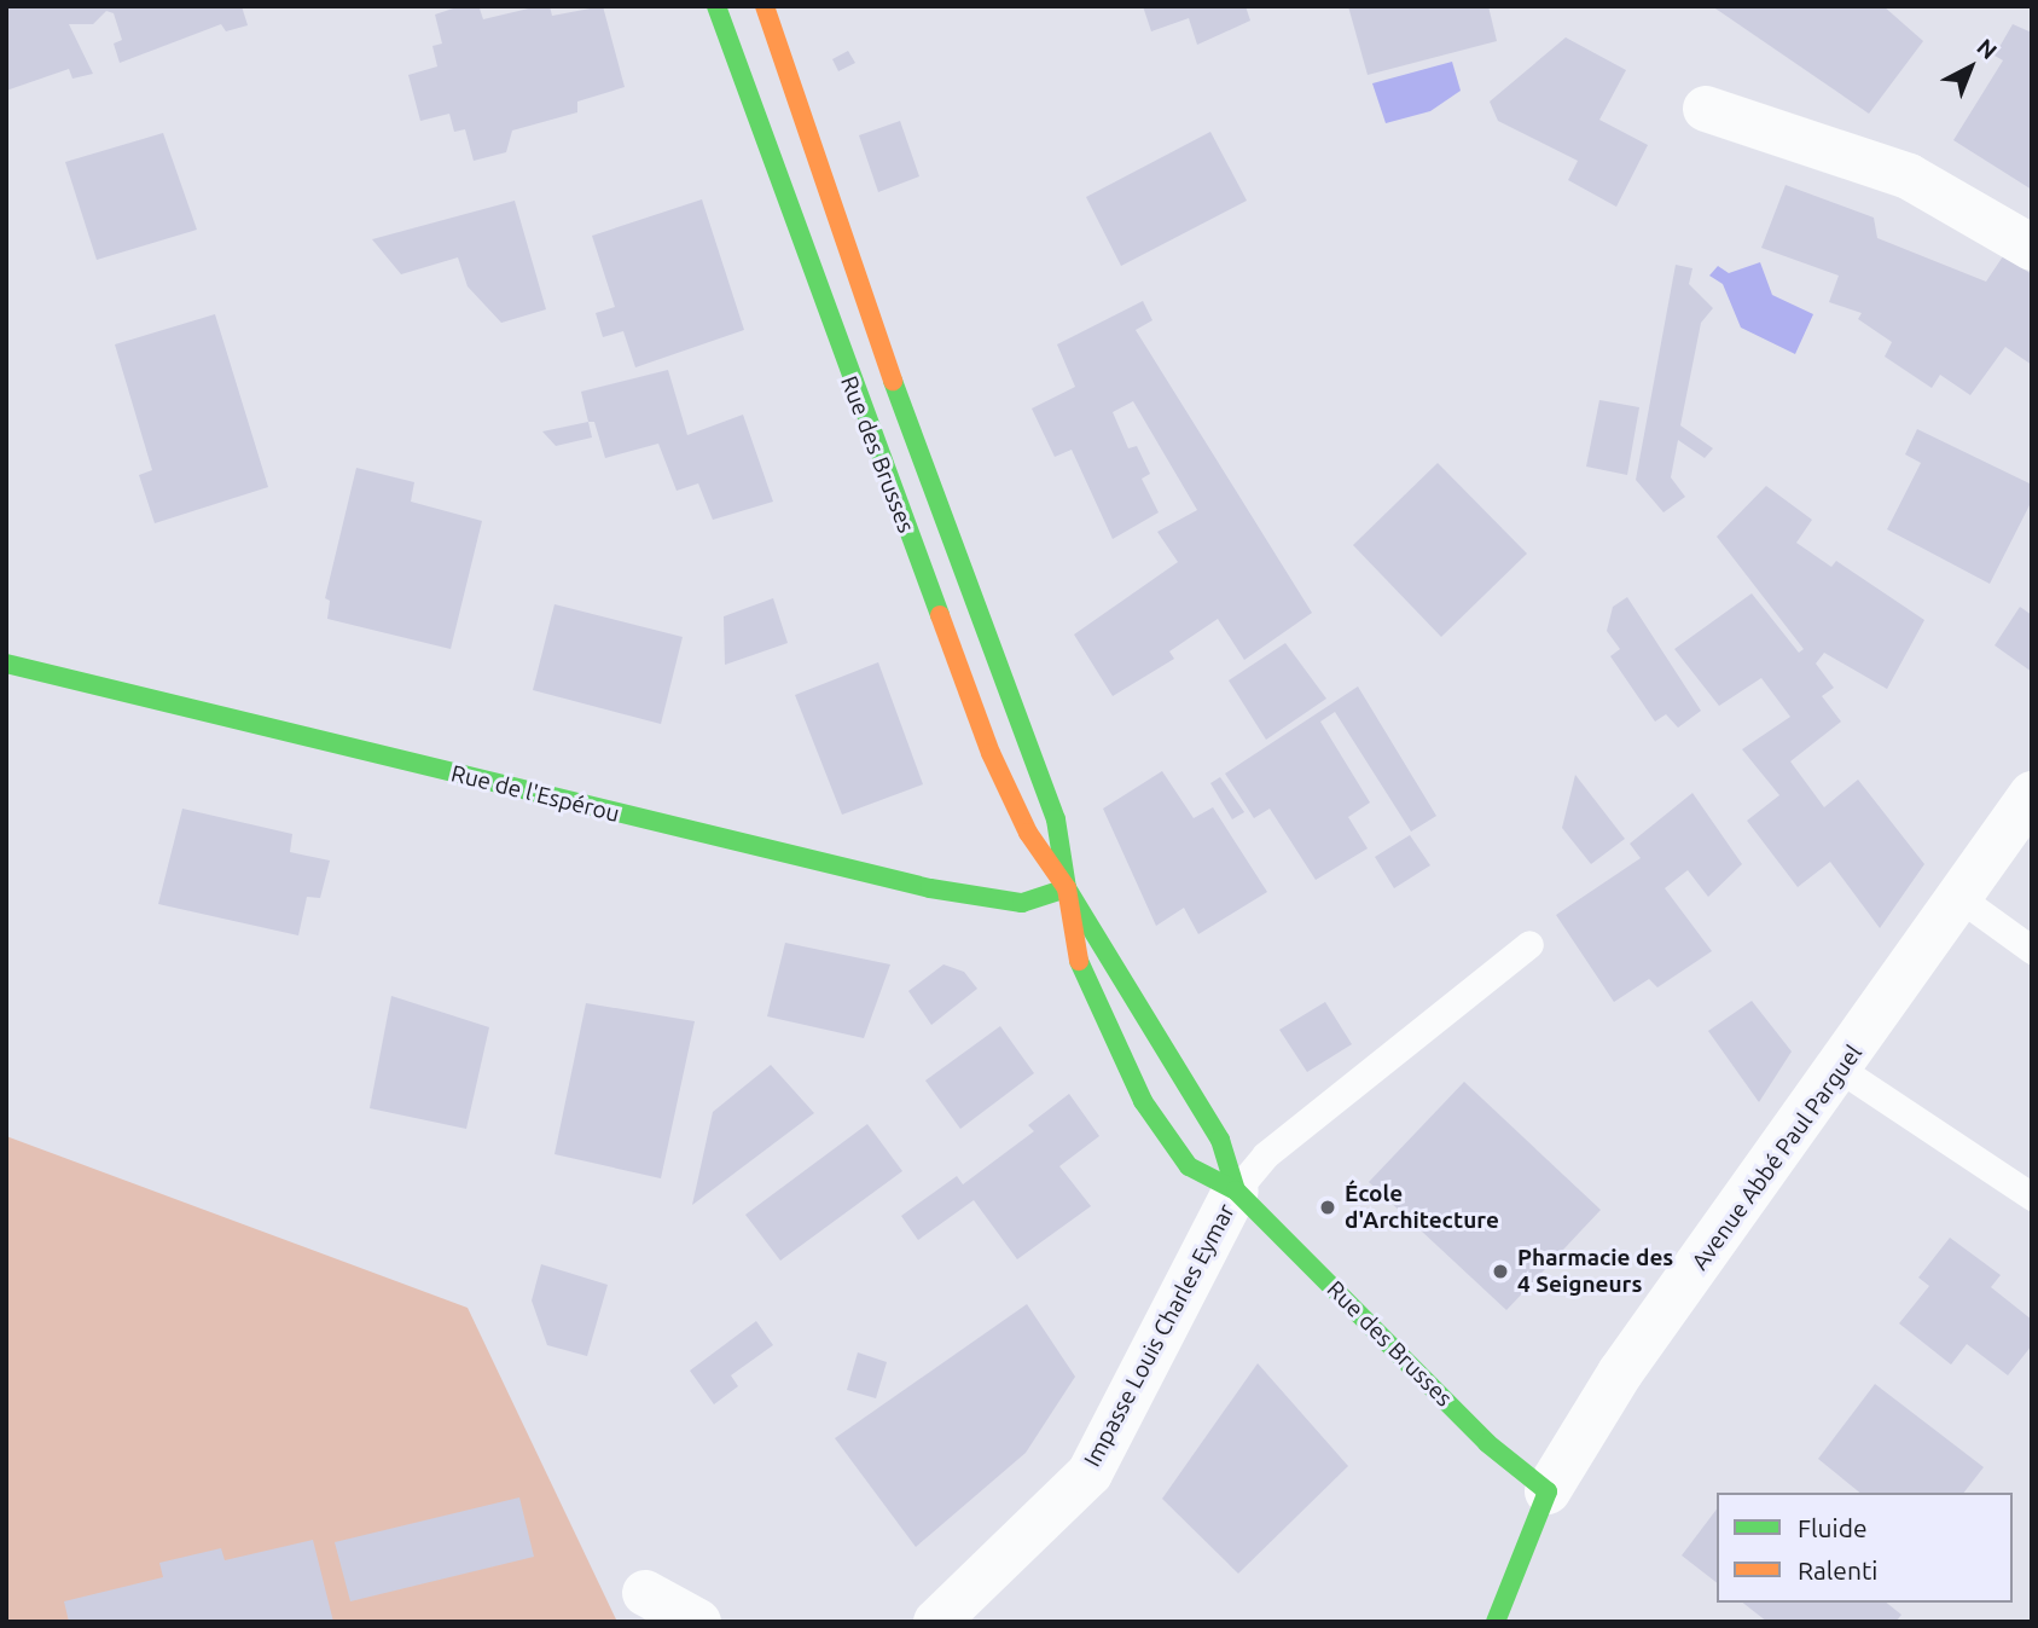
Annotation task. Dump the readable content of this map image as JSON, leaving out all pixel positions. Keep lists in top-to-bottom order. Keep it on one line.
{"streets":{"street":["Rue des Brusses","Rue de l'Espérou","Avenue Abbé Paul Parguel","Impasse Louis Charles Eymar"]},"crossings":[["Rue des Brusses","Rue de l'Espérou"],["Rue des Brusses","Avenue Abbé Paul Parguel"],["Rue des Brusses","Impasse Louis Charles Eymar"]],"places":["École d'Architecture","Pharmacie des 4 Seigneurs"],"legend":["Fluide","Ralenti"],"north":"top right"}
